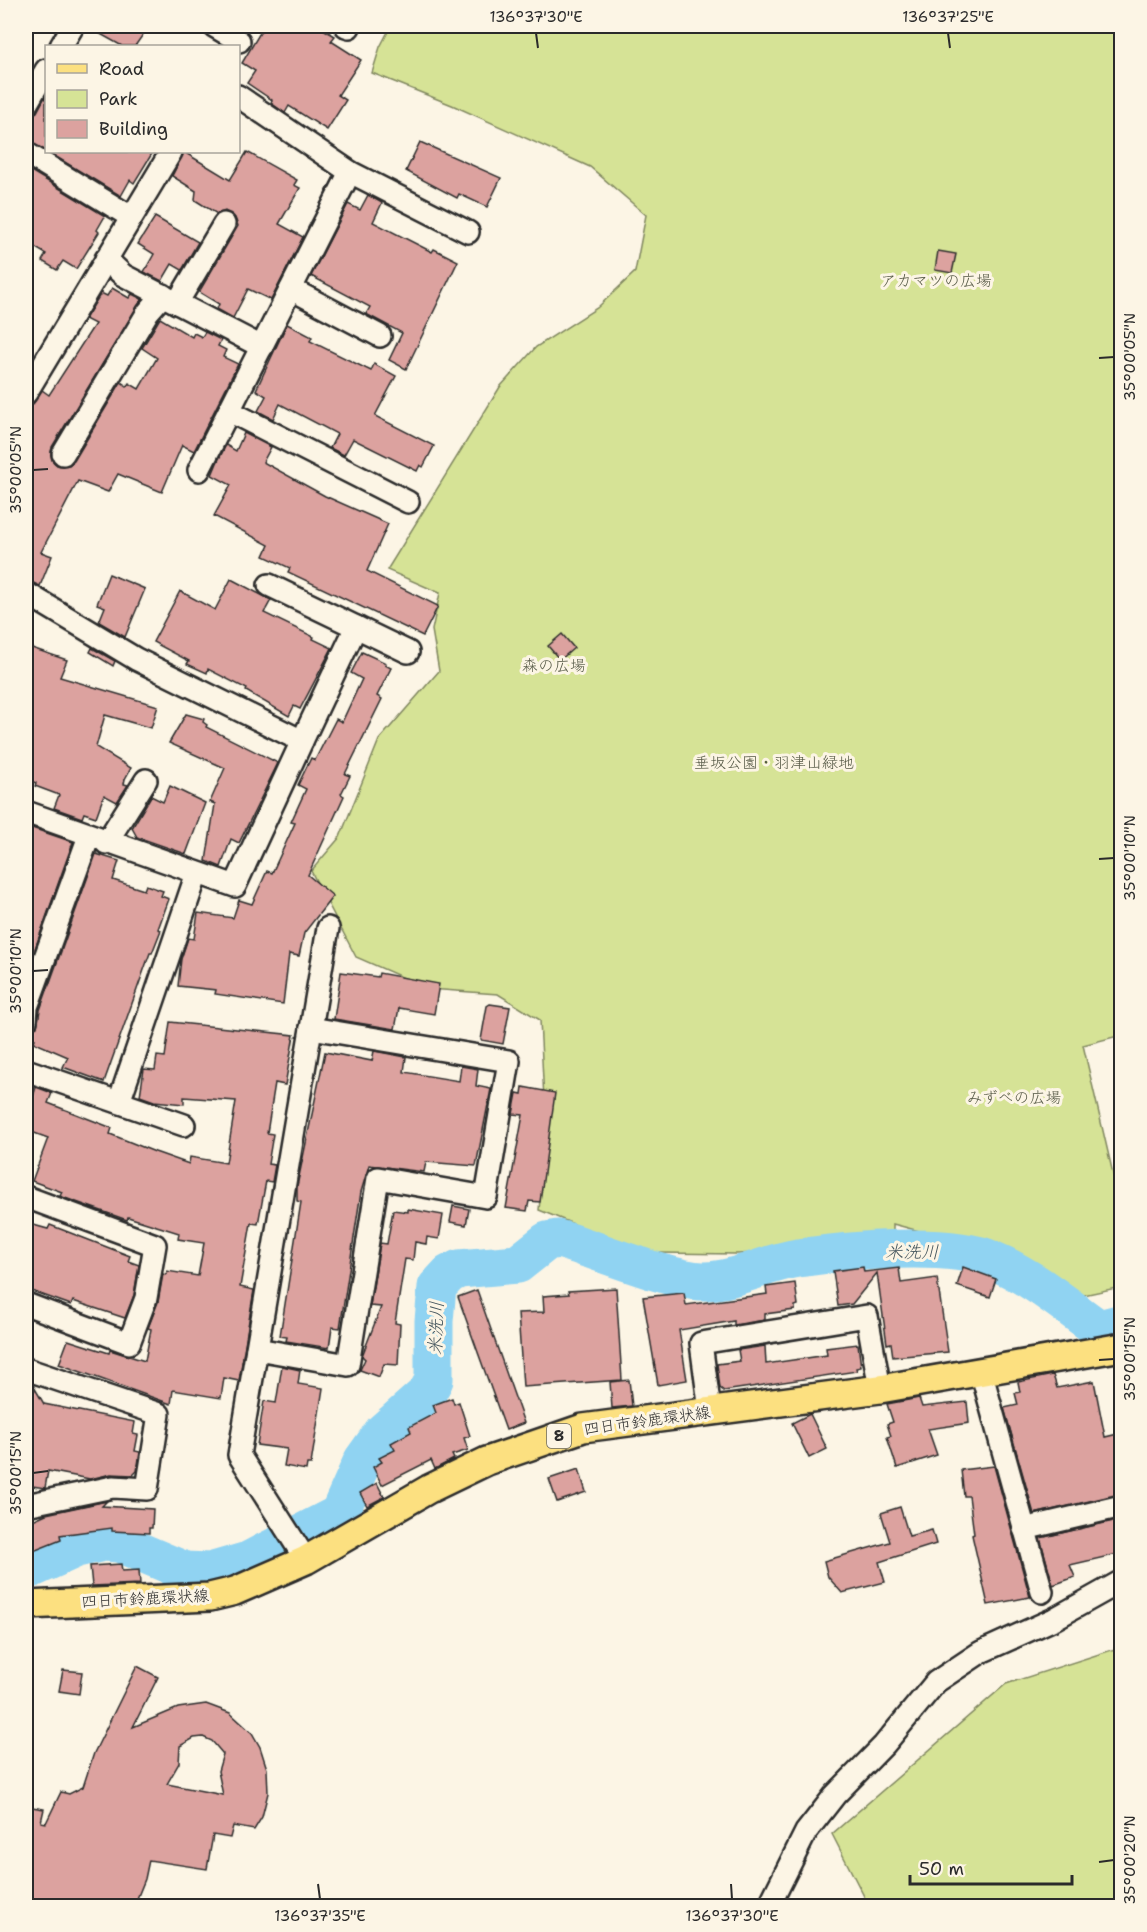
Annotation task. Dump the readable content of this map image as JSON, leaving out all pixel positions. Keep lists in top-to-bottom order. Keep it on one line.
{"streets":{"main road":["四日市鈴鹿環状線","8"]},"water":["米洗川"],"parks":["アカマツの広場","森の広場","垂坂公園・羽津山緑地","みずべの広場"],"legend":["Road","Park","Building"],"scale_bar":"50 m","coordinates":["136°37'30\"E","136°37'25\"E","35°00'05\"N","35°00'10\"N","35°00'15\"N","35°00'20\"N","136°37'35\"E"]}
